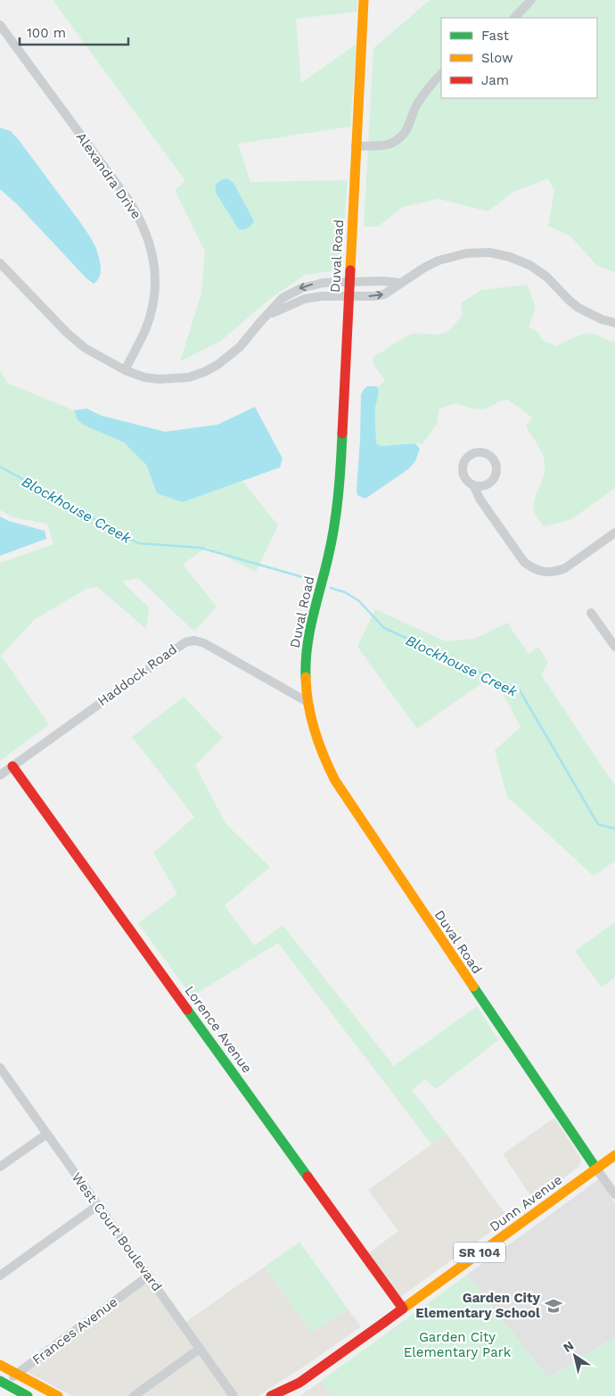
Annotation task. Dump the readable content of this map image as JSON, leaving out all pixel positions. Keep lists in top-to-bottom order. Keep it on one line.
{"streets":{"main road":["Duval Road","Lorence Avenue","Dunn Avenue","SR 104"],"street":["Alexandra Drive","Haddock Road","West Court Boulevard","Frances Avenue"]},"crossings":[["Duval Road","Haddock Road"],["Duval Road","Dunn Avenue"],["Haddock Road","Lorence Avenue"],["Lorence Avenue","Dunn Avenue"],["West Court Boulevard","Frances Avenue"]],"water":["Blockhouse Creek"],"parks":["Garden City Elementary Park"],"places":{"school or university":["Garden City Elementary School"]},"legend":["Fast","Slow","Jam"],"scale_bar":"100 m","north":"top left"}
